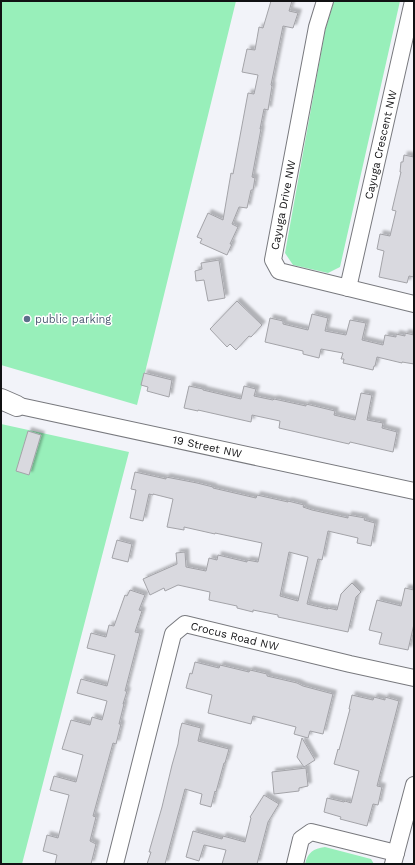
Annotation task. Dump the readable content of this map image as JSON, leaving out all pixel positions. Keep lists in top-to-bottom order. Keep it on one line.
{"streets":{"street":["Cayuga Crescent NW","Cayuga Drive NW","19 Street NW","Crocus Road NW"]},"crossings":[["Cayuga Crescent NW","Cayuga Drive NW"]],"places":["public parking"]}
